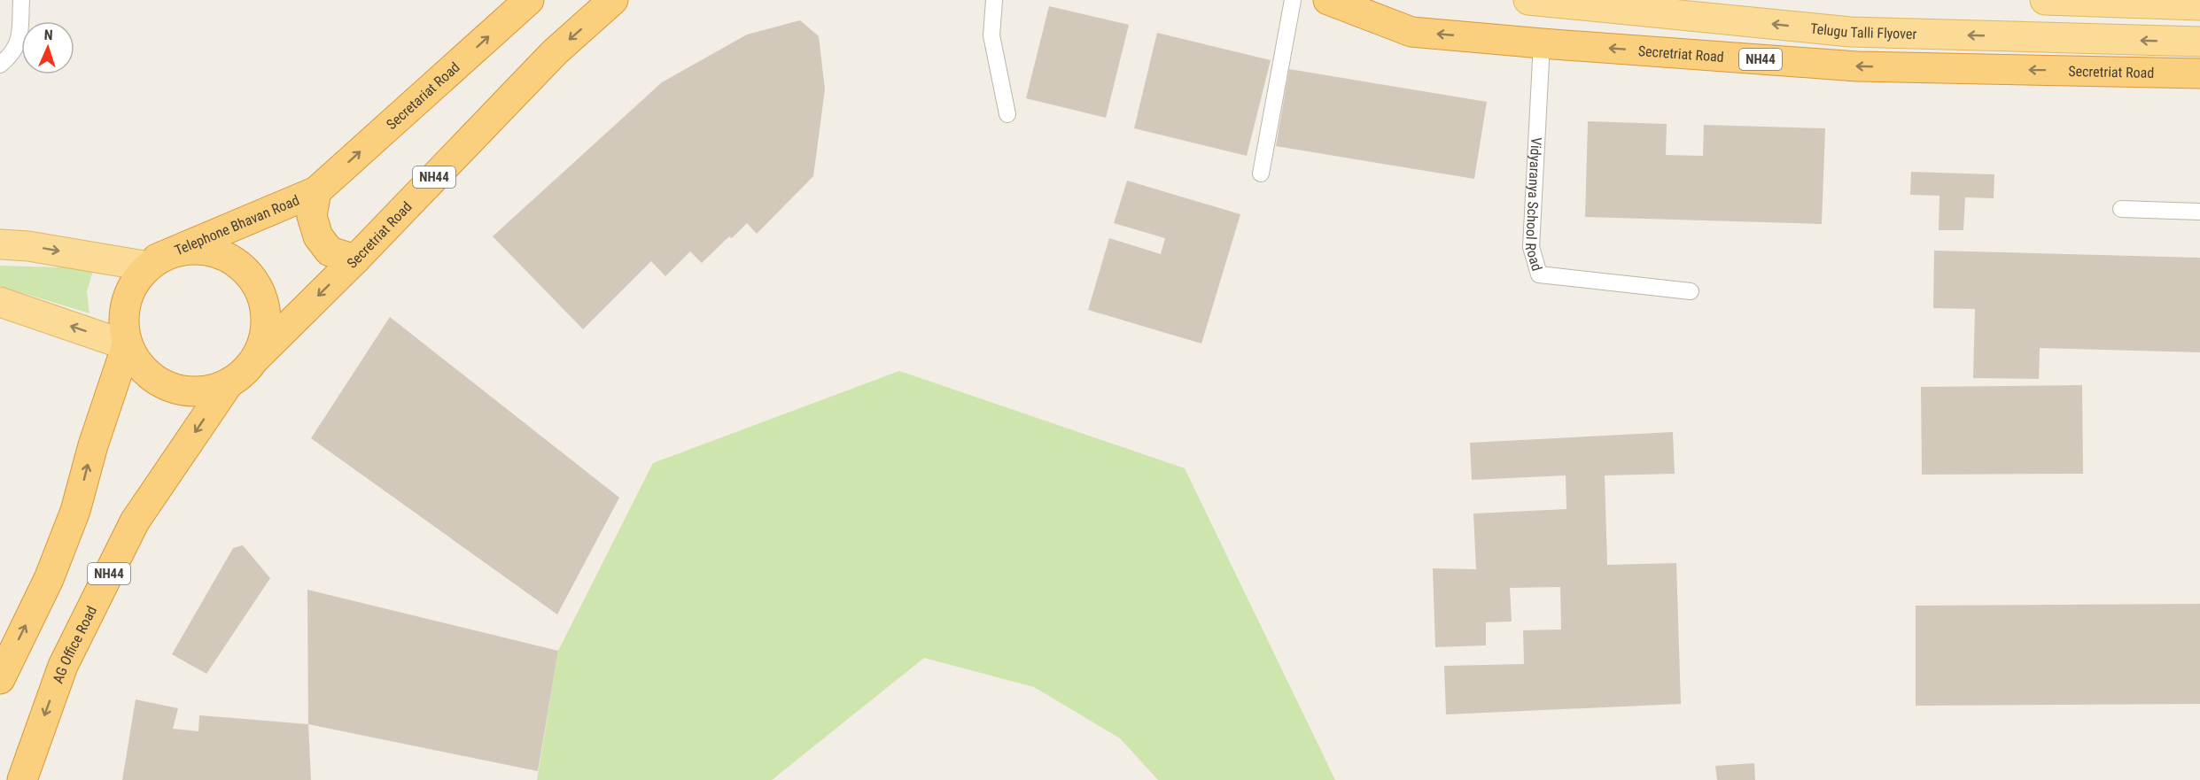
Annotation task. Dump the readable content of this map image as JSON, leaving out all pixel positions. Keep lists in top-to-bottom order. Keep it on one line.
{"streets":{"highway":["Secretriat Road","NH44","Secretariat Road","Telephone Bhavan Road","AG Office Road"],"main road":["Telugu Talli Flyover"],"lane":["Vidyaranya School Road"]},"crossings":[["Secretriat Road","NH44"],["Secretriat Road","Vidyaranya School Road"],["Secretriat Road","Telephone Bhavan Road"],["Secretriat Road","AG Office Road"],["NH44","Telephone Bhavan Road"],["NH44","AG Office Road"],["Secretariat Road","Telephone Bhavan Road"],["Telephone Bhavan Road","AG Office Road"]],"one_way":["Telugu Talli Flyover","Secretriat Road","Secretariat Road"],"north":"top"}
